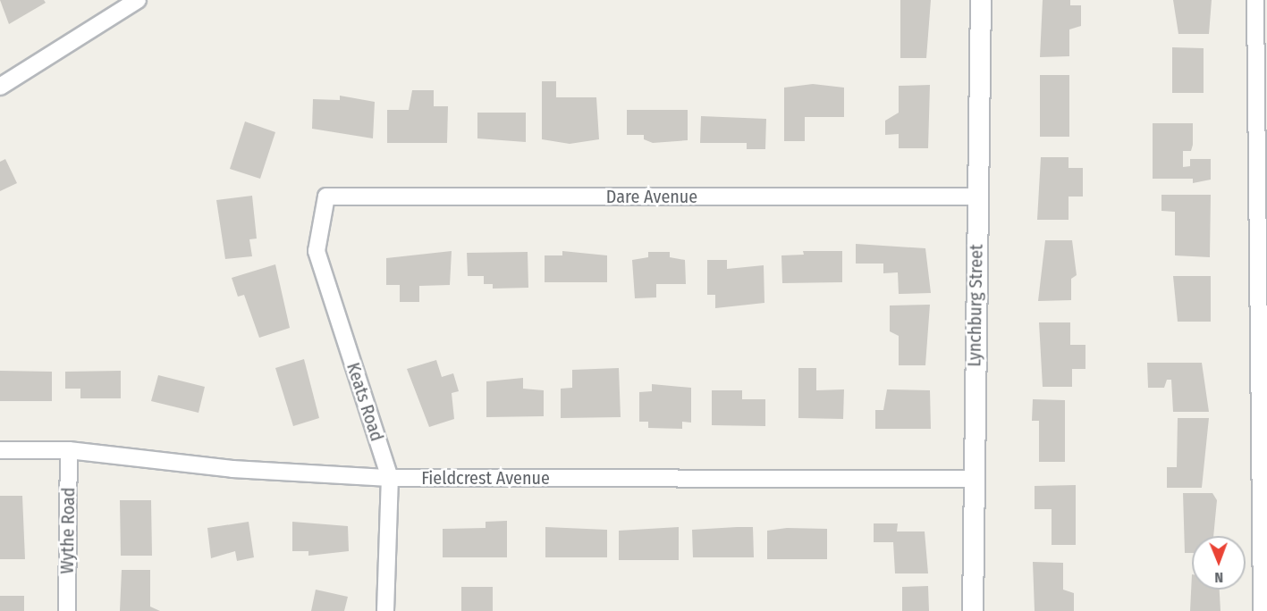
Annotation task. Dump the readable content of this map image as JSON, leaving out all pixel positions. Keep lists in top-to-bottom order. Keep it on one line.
{"streets":{"street":["Dare Avenue","Lynchburg Street","Keats Road","Fieldcrest Avenue","Wythe Road"]},"crossings":[["Dare Avenue","Lynchburg Street"],["Dare Avenue","Keats Road"],["Lynchburg Street","Fieldcrest Avenue"],["Keats Road","Fieldcrest Avenue"],["Fieldcrest Avenue","Wythe Road"]],"north":"bottom"}
